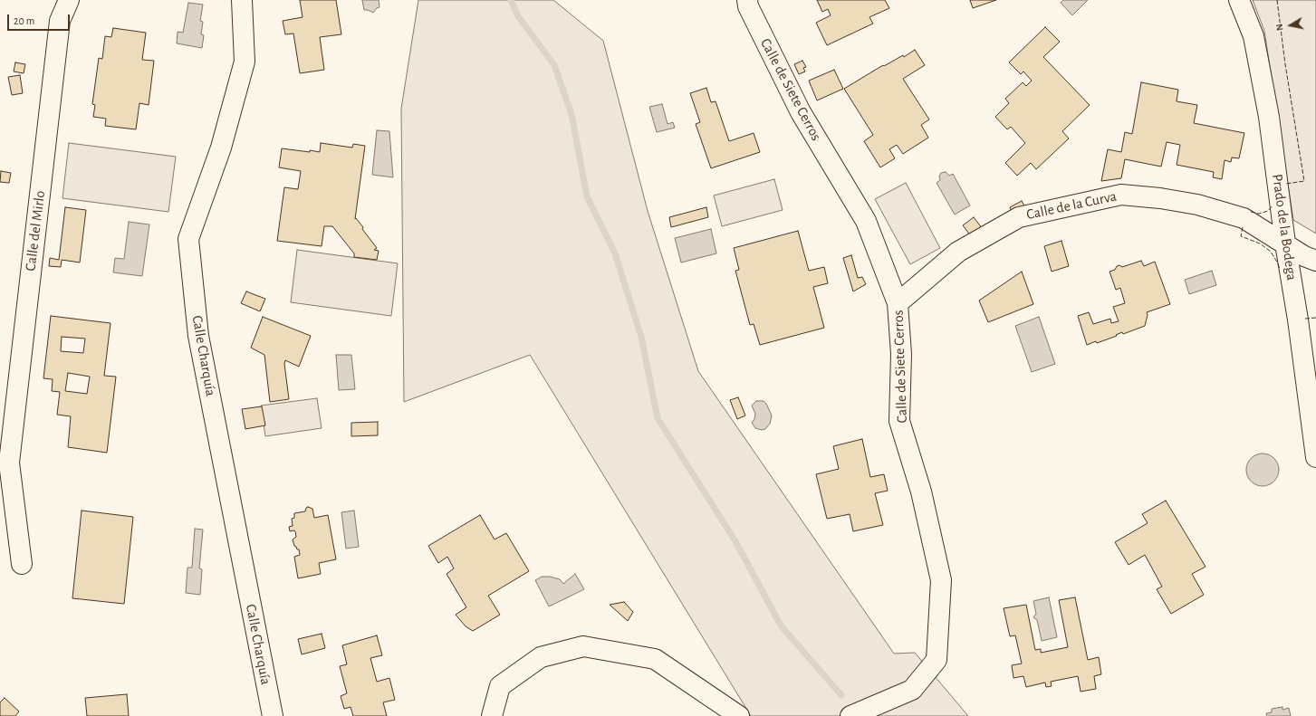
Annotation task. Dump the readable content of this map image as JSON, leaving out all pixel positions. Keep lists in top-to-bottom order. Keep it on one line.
{"streets":{"street":["Calle de Siete Cerros","Calle de la Curva","Prado de la Bodega","Calle del Mirlo","Calle Charquía"]},"crossings":[["Calle de Siete Cerros","Calle de la Curva"],["Calle de la Curva","Prado de la Bodega"]],"scale_bar":"20 m","north":"left"}
